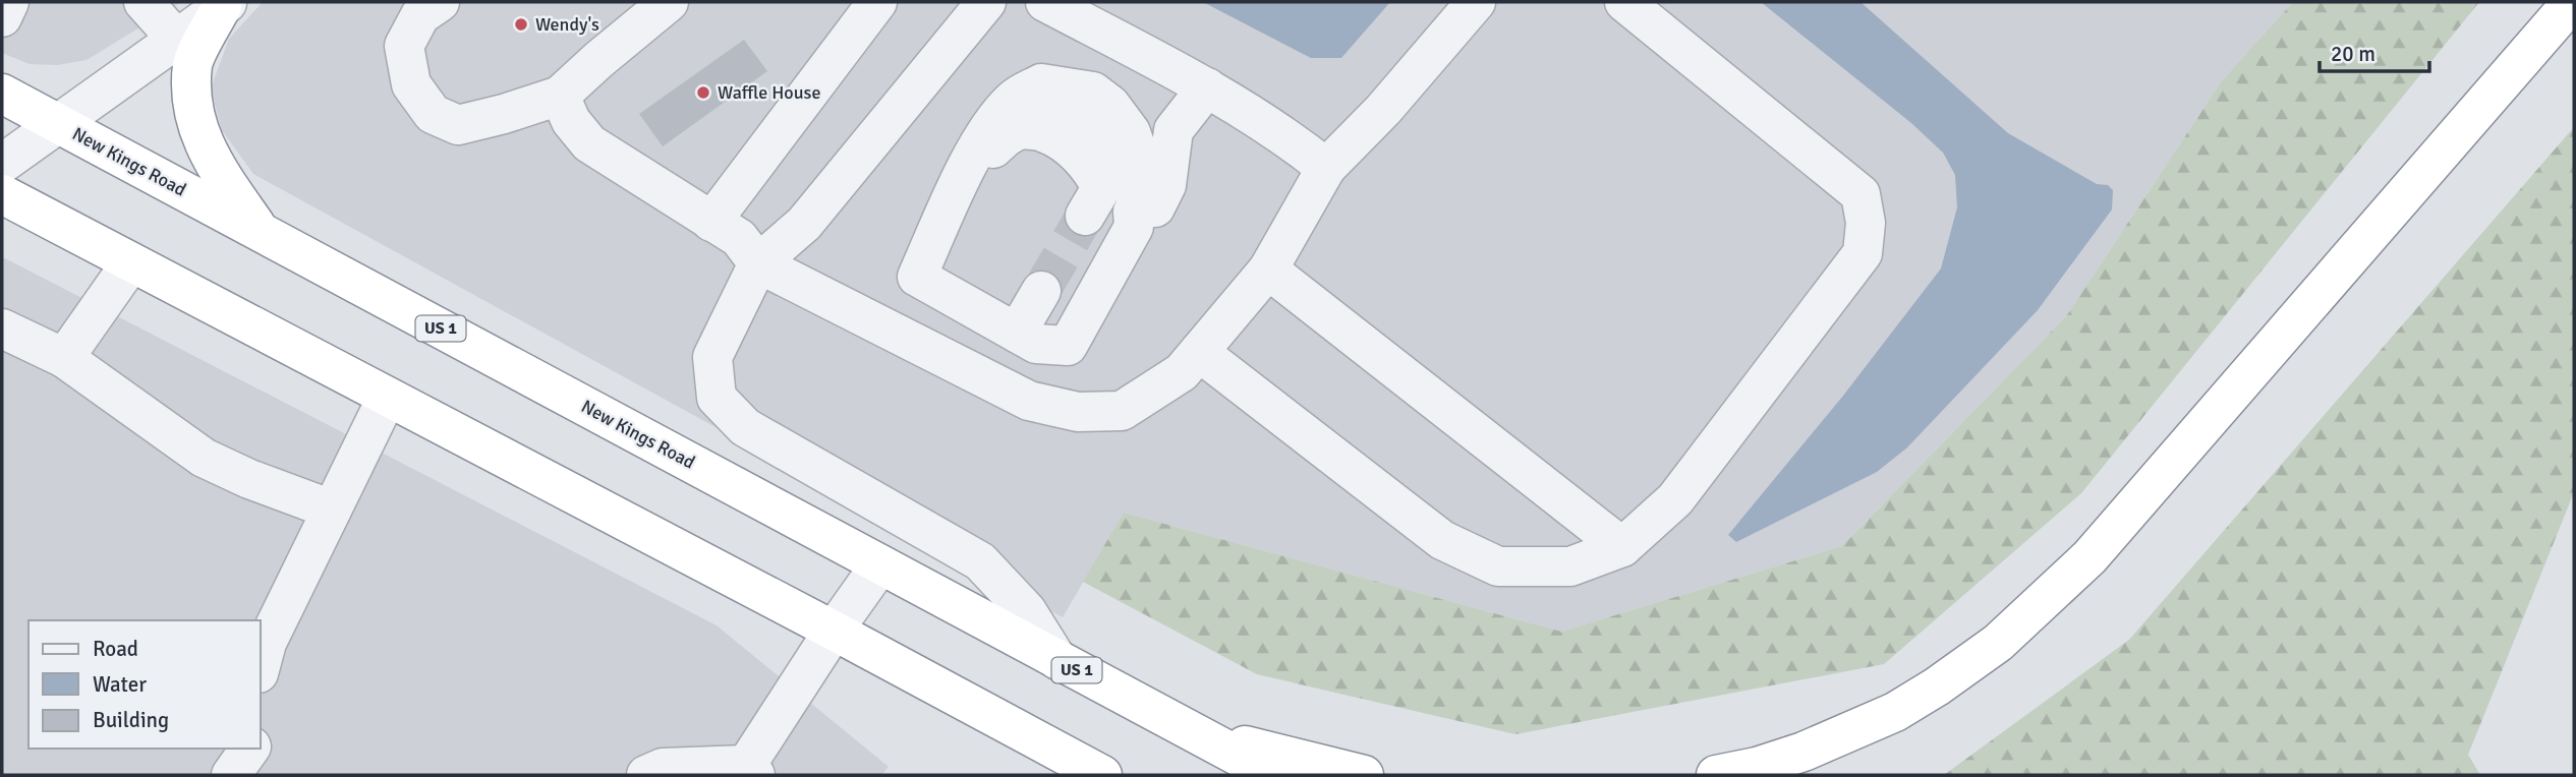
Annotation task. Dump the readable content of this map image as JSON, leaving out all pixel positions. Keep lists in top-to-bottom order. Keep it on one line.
{"streets":{"highway":["New Kings Road","US 1"]},"places":["Wendy's","Waffle House"],"legend":["Road","Water","Building"],"scale_bar":"20 m"}
